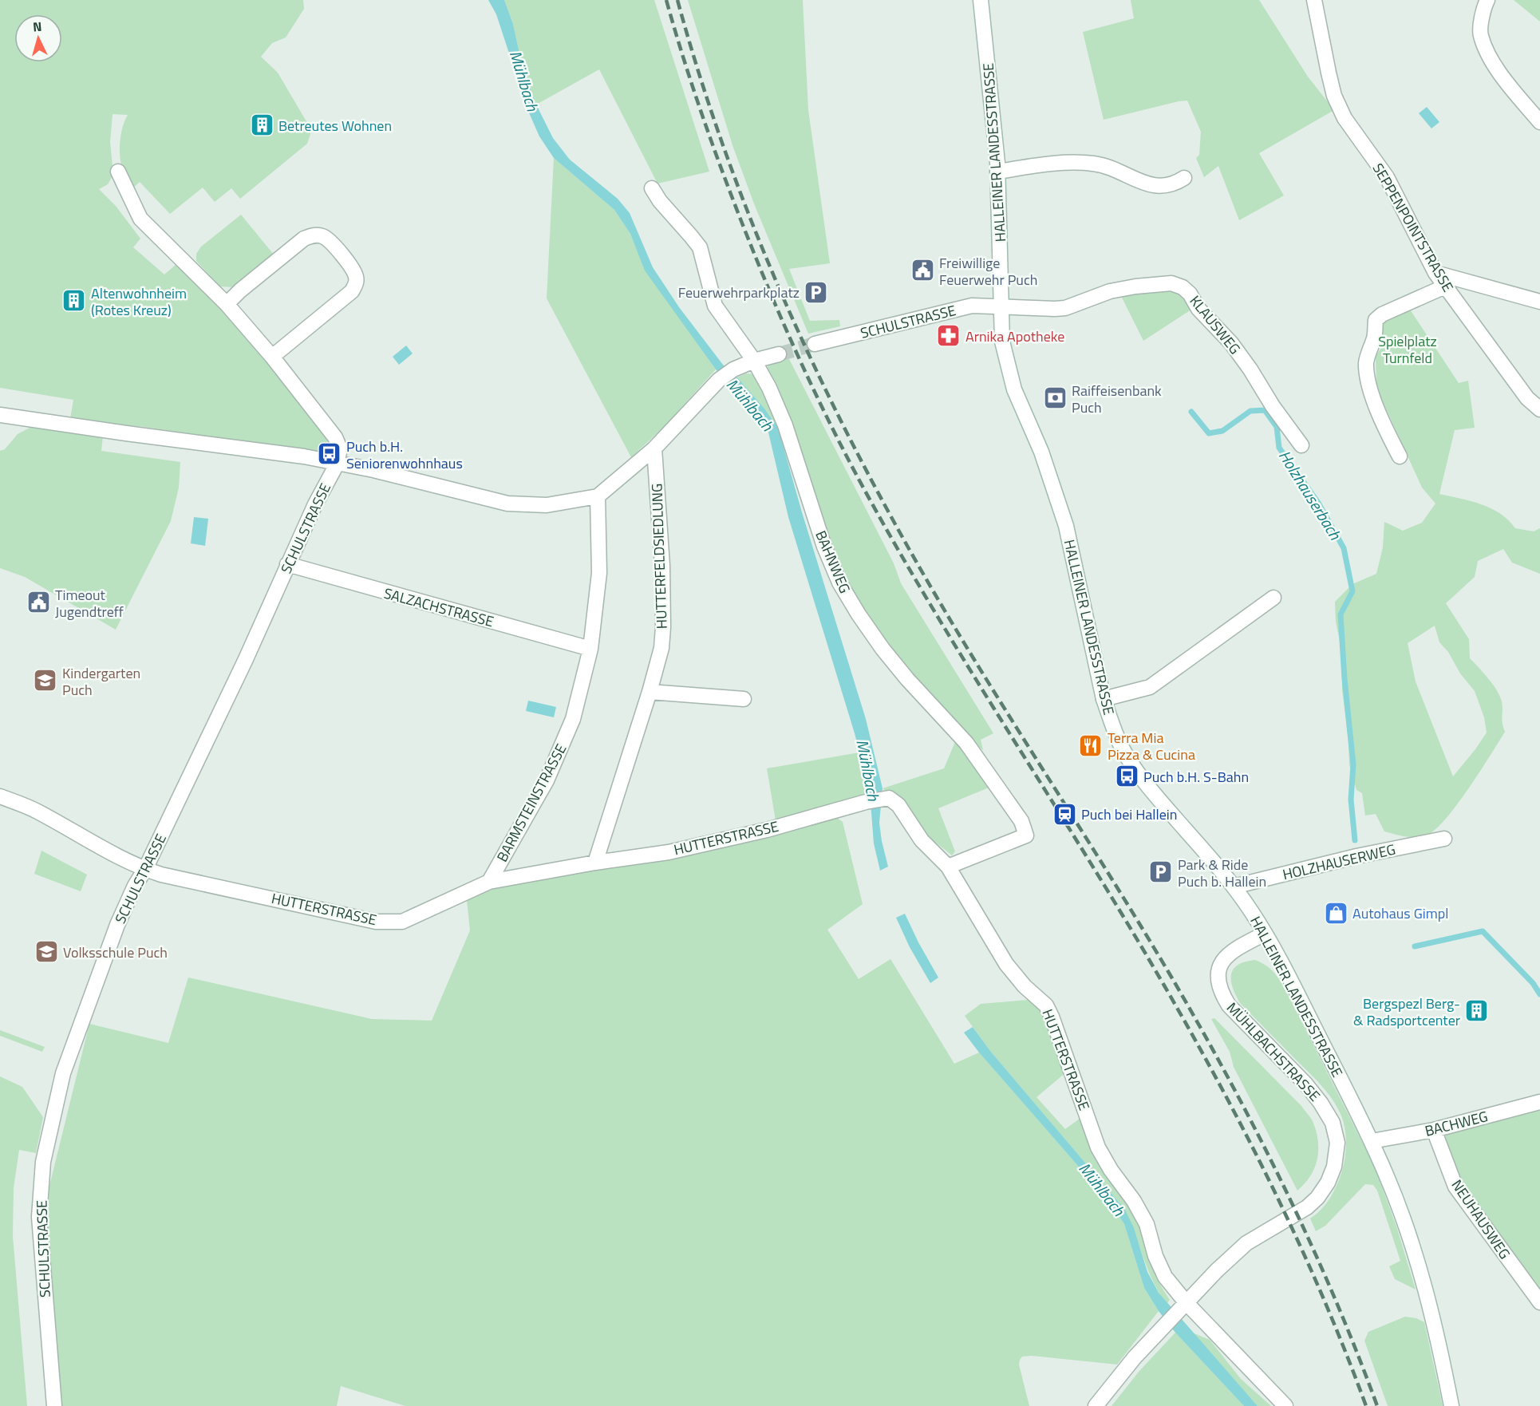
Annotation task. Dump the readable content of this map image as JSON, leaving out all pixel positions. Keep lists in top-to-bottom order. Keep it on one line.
{"streets":{"street":["HALLEINER LANDESSTRASSE","SEPPENPOINTSTRASSE","SCHULSTRASSE","KLAUSWEG","HUTTERFELDSIEDLUNG","BAHNWEG","SALZACHSTRASSE","BARMSTEINSTRASSE","HUTTERSTRASSE","HOLZHAUSERWEG","MÜHLBACHSTRASSE","BACHWEG","NEUHAUSWEG"]},"crossings":[["HALLEINER LANDESSTRASSE","SCHULSTRASSE"],["HALLEINER LANDESSTRASSE","KLAUSWEG"],["HALLEINER LANDESSTRASSE","HOLZHAUSERWEG"],["HALLEINER LANDESSTRASSE","MÜHLBACHSTRASSE"],["HALLEINER LANDESSTRASSE","BACHWEG"],["SCHULSTRASSE","KLAUSWEG"],["SCHULSTRASSE","HUTTERFELDSIEDLUNG"],["SCHULSTRASSE","BAHNWEG"],["SCHULSTRASSE","SALZACHSTRASSE"],["SCHULSTRASSE","BARMSTEINSTRASSE"],["SCHULSTRASSE","HUTTERSTRASSE"],["HUTTERFELDSIEDLUNG","HUTTERSTRASSE"],["BAHNWEG","HUTTERSTRASSE"],["SALZACHSTRASSE","BARMSTEINSTRASSE"],["BARMSTEINSTRASSE","HUTTERSTRASSE"],["HUTTERSTRASSE","MÜHLBACHSTRASSE"],["BACHWEG","NEUHAUSWEG"]],"water":["Mühlbach","Holzhauserbach"],"parks":["Spielplatz Turnfeld"],"places":{"building":["Betreutes Wohnen","Altenwohnheim (Rotes Kreuz)","Bergspezl Berg- & Radsportcenter"],"public building":["Freiwillige Feuerwehr Puch","Timeout Jugendtreff"],"parking":["Feuerwehrparkplatz","Park & Ride Puch b. Hallein"],"pharmacy":["Arnika Apotheke"],"bank":["Raiffeisenbank Puch"],"bus stop":["Puch b.H. Seniorenwohnhaus","Puch b.H. S-Bahn"],"school or university":["Kindergarten Puch","Volksschule Puch"],"restaurant":["Terra Mia Pizza & Cucina"],"station":["Puch bei Hallein"],"shop":["Autohaus Gimpl"]},"north":"top"}
